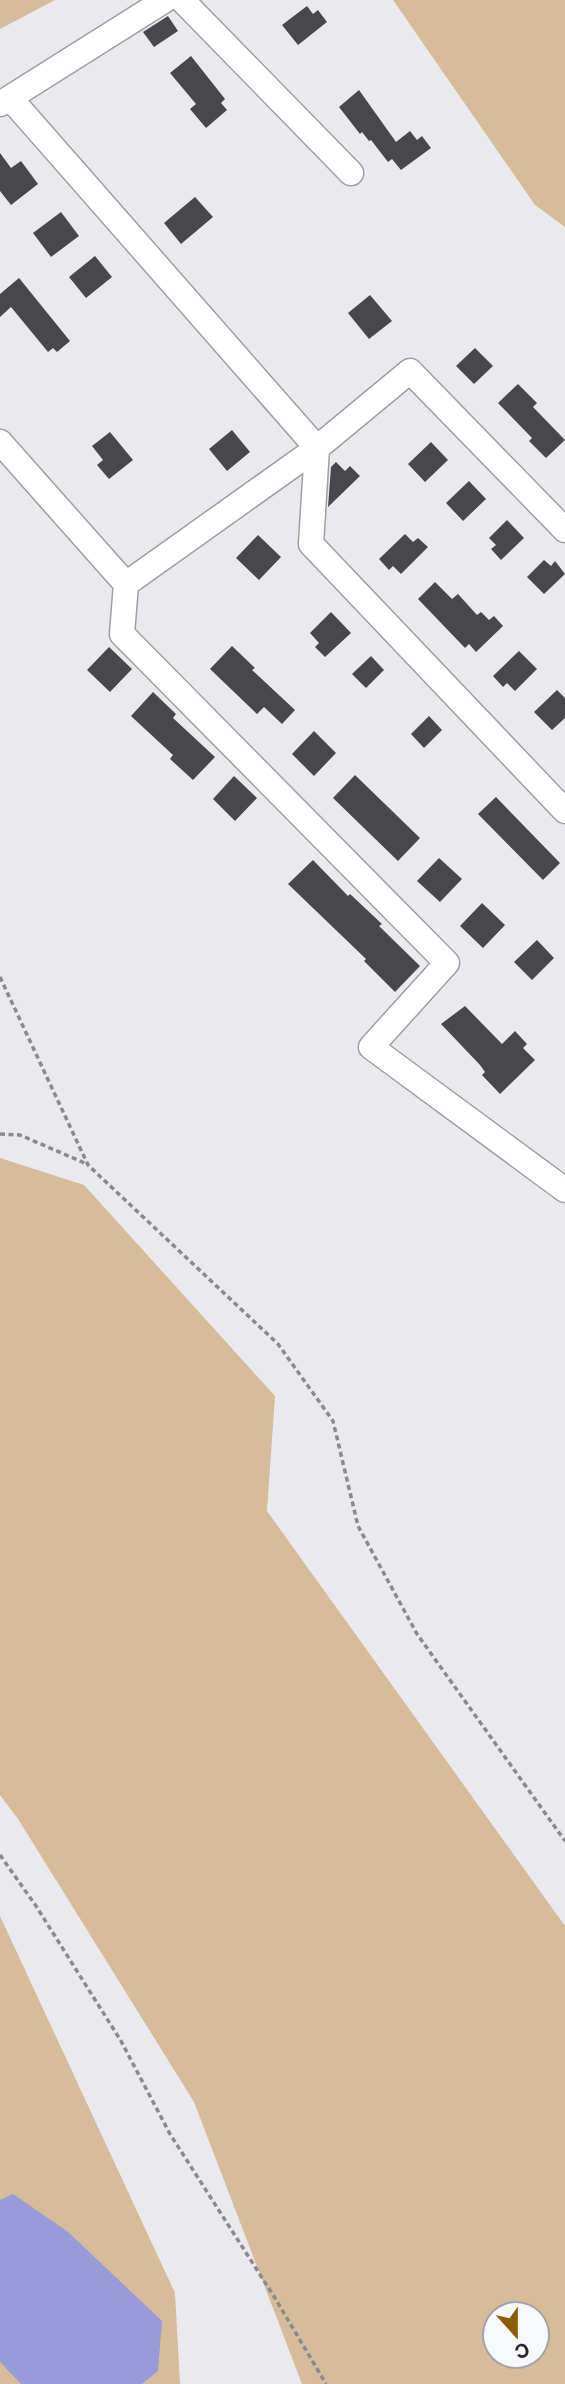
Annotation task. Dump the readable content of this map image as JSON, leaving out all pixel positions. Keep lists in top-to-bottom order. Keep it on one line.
{"north":"bottom"}
